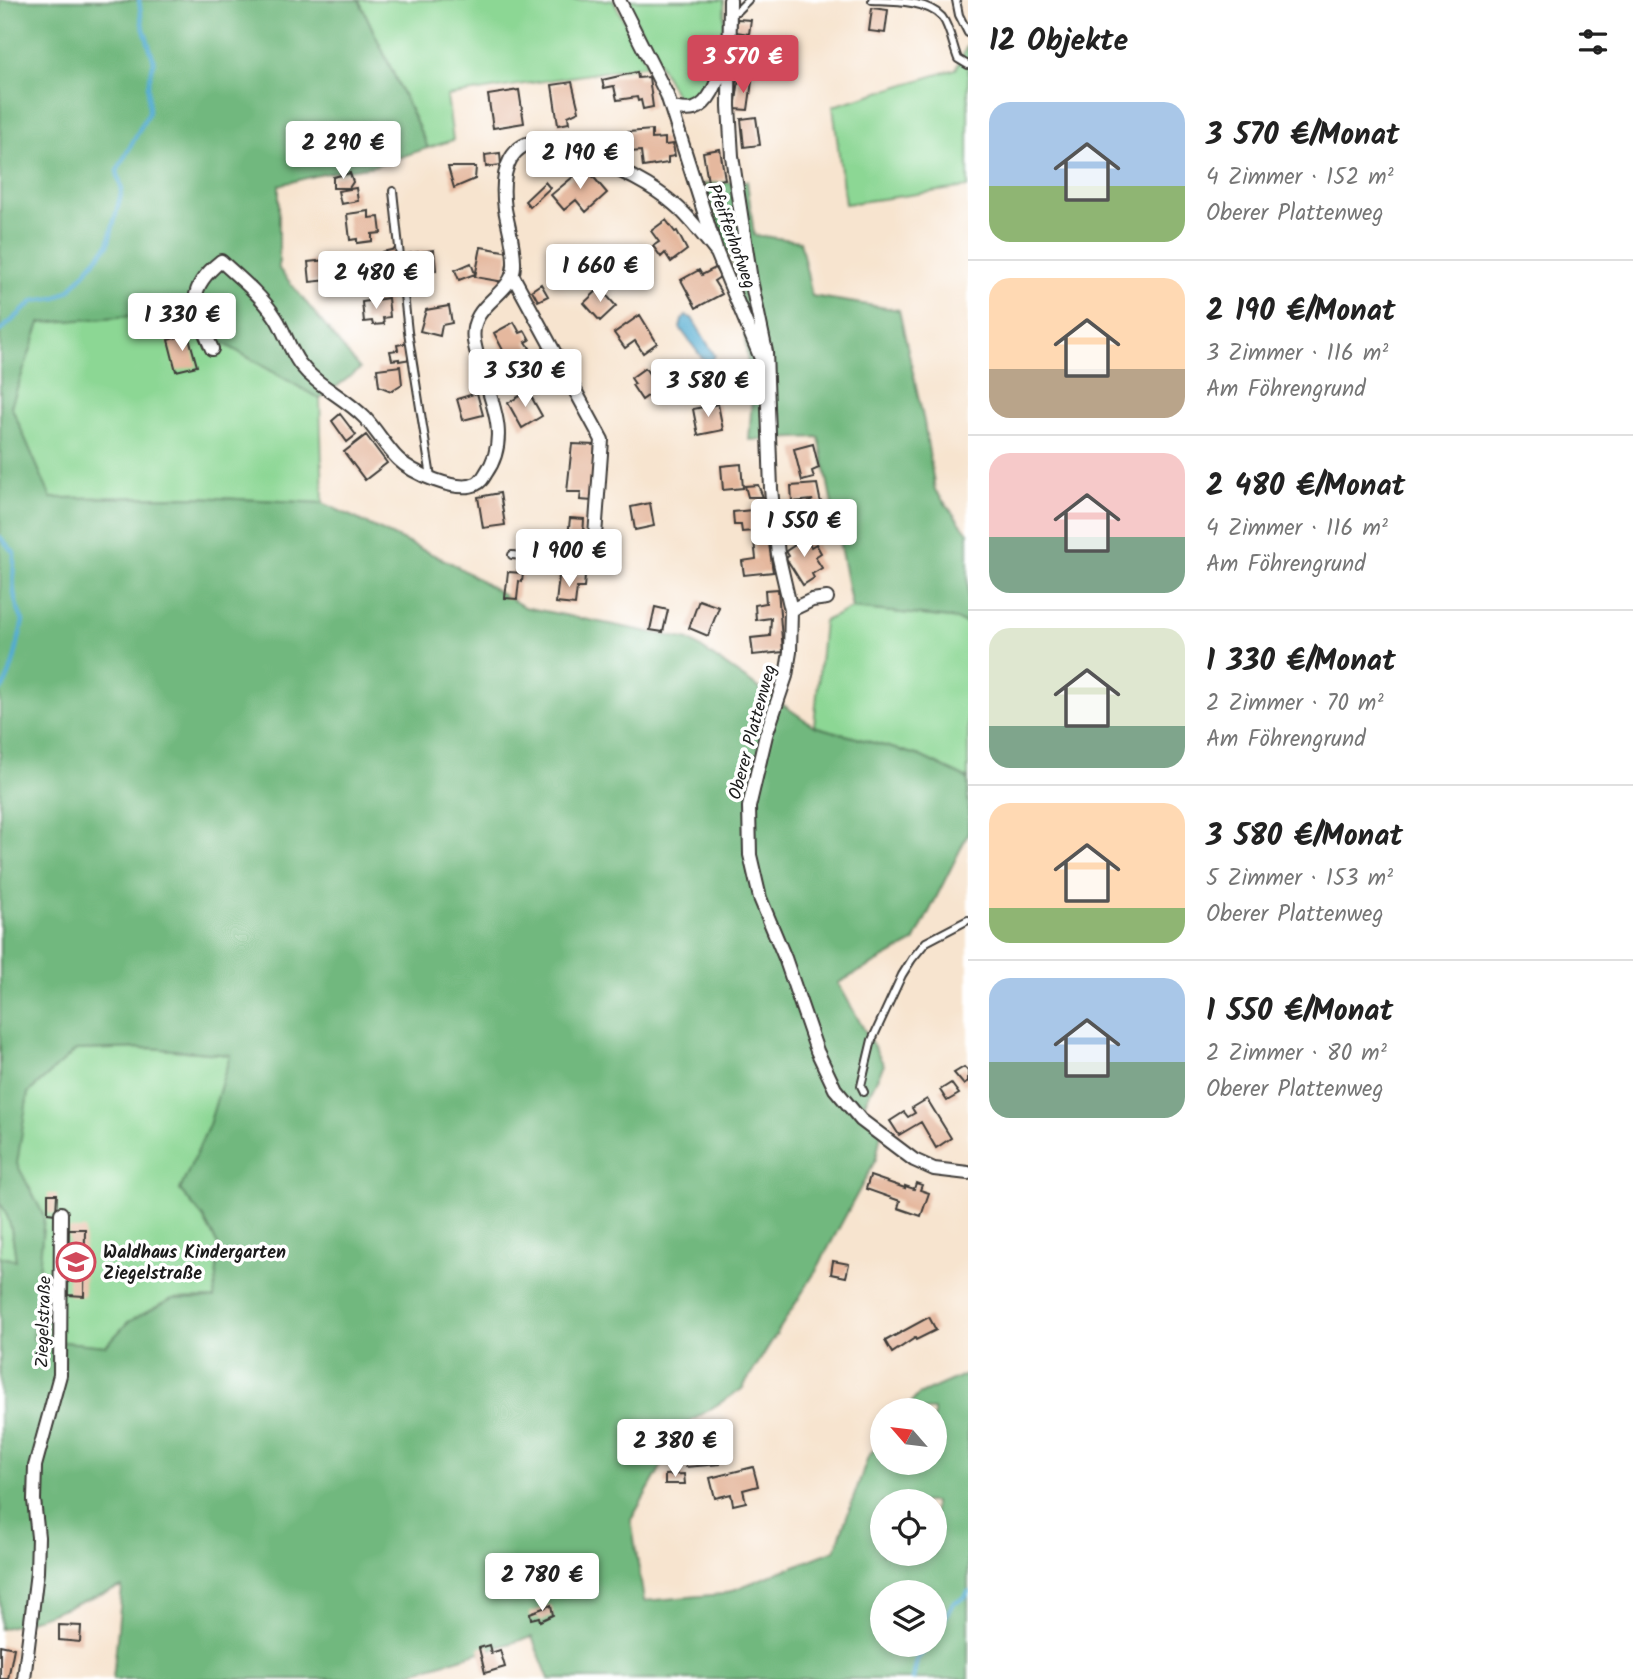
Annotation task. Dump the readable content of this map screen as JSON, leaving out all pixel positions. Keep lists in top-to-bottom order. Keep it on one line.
{"streets":{"street":["Pfeifferhofweg","Oberer Plattenweg","Ziegelstraße"]},"crossings":[["Pfeifferhofweg","Oberer Plattenweg"]],"places":{"school or university":["Waldhaus Kindergarten Ziegelstraße"]},"north":"top left","page":{"heading":"12 Objekte","price":["3 570 €","2 290 €","2 190 €","1 660 €","2 480 €","1 330 €","3 530 €","3 580 €","1 550 €","1 900 €","2 380 €","2 780 €"],"list":[{"name":"3 570 €/Monat","note":"4 Zimmer · 152 m² · Oberer Plattenweg"},{"name":"2 190 €/Monat","note":"3 Zimmer · 116 m² · Am Föhrengrund"},{"name":"2 480 €/Monat","note":"4 Zimmer · 116 m² · Am Föhrengrund"},{"name":"1 330 €/Monat","note":"2 Zimmer · 70 m² · Am Föhrengrund"},{"name":"3 580 €/Monat","note":"5 Zimmer · 153 m² · Oberer Plattenweg"},{"name":"1 550 €/Monat","note":"2 Zimmer · 80 m² · Oberer Plattenweg"}]}}
